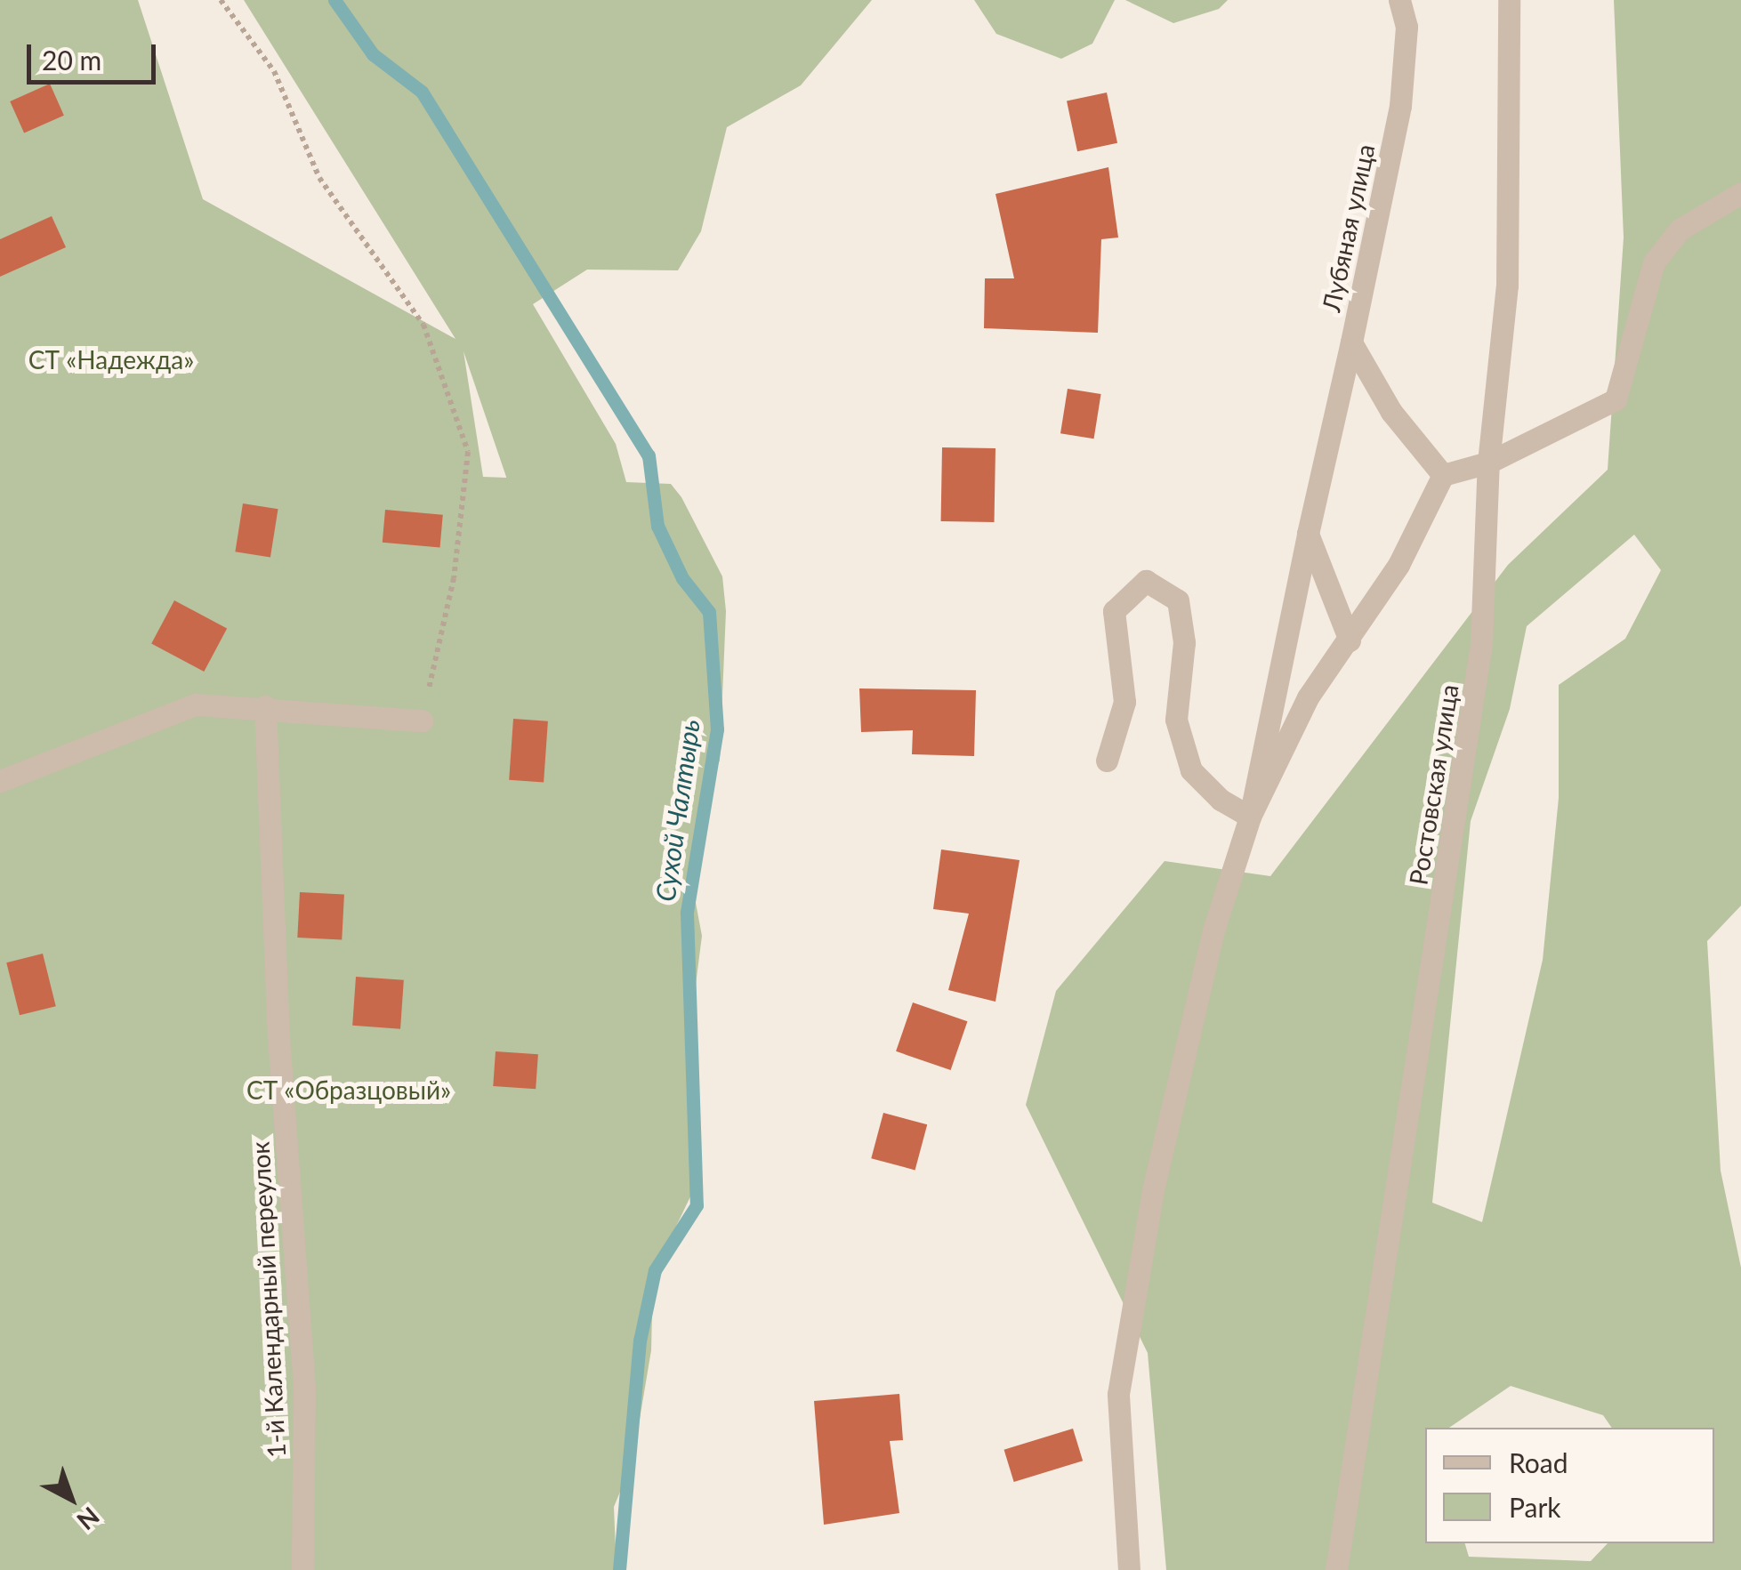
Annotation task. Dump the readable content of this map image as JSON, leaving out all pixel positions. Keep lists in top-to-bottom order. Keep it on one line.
{"streets":{"street":["Лубяная улица","Ростовская улица","1-й Календарный переулок"]},"water":["Сухой Чалтырь"],"parks":["СТ «Надежда»","СТ «Образцовый»"],"legend":["Road","Park"],"scale_bar":"20 m","north":"bottom right"}
